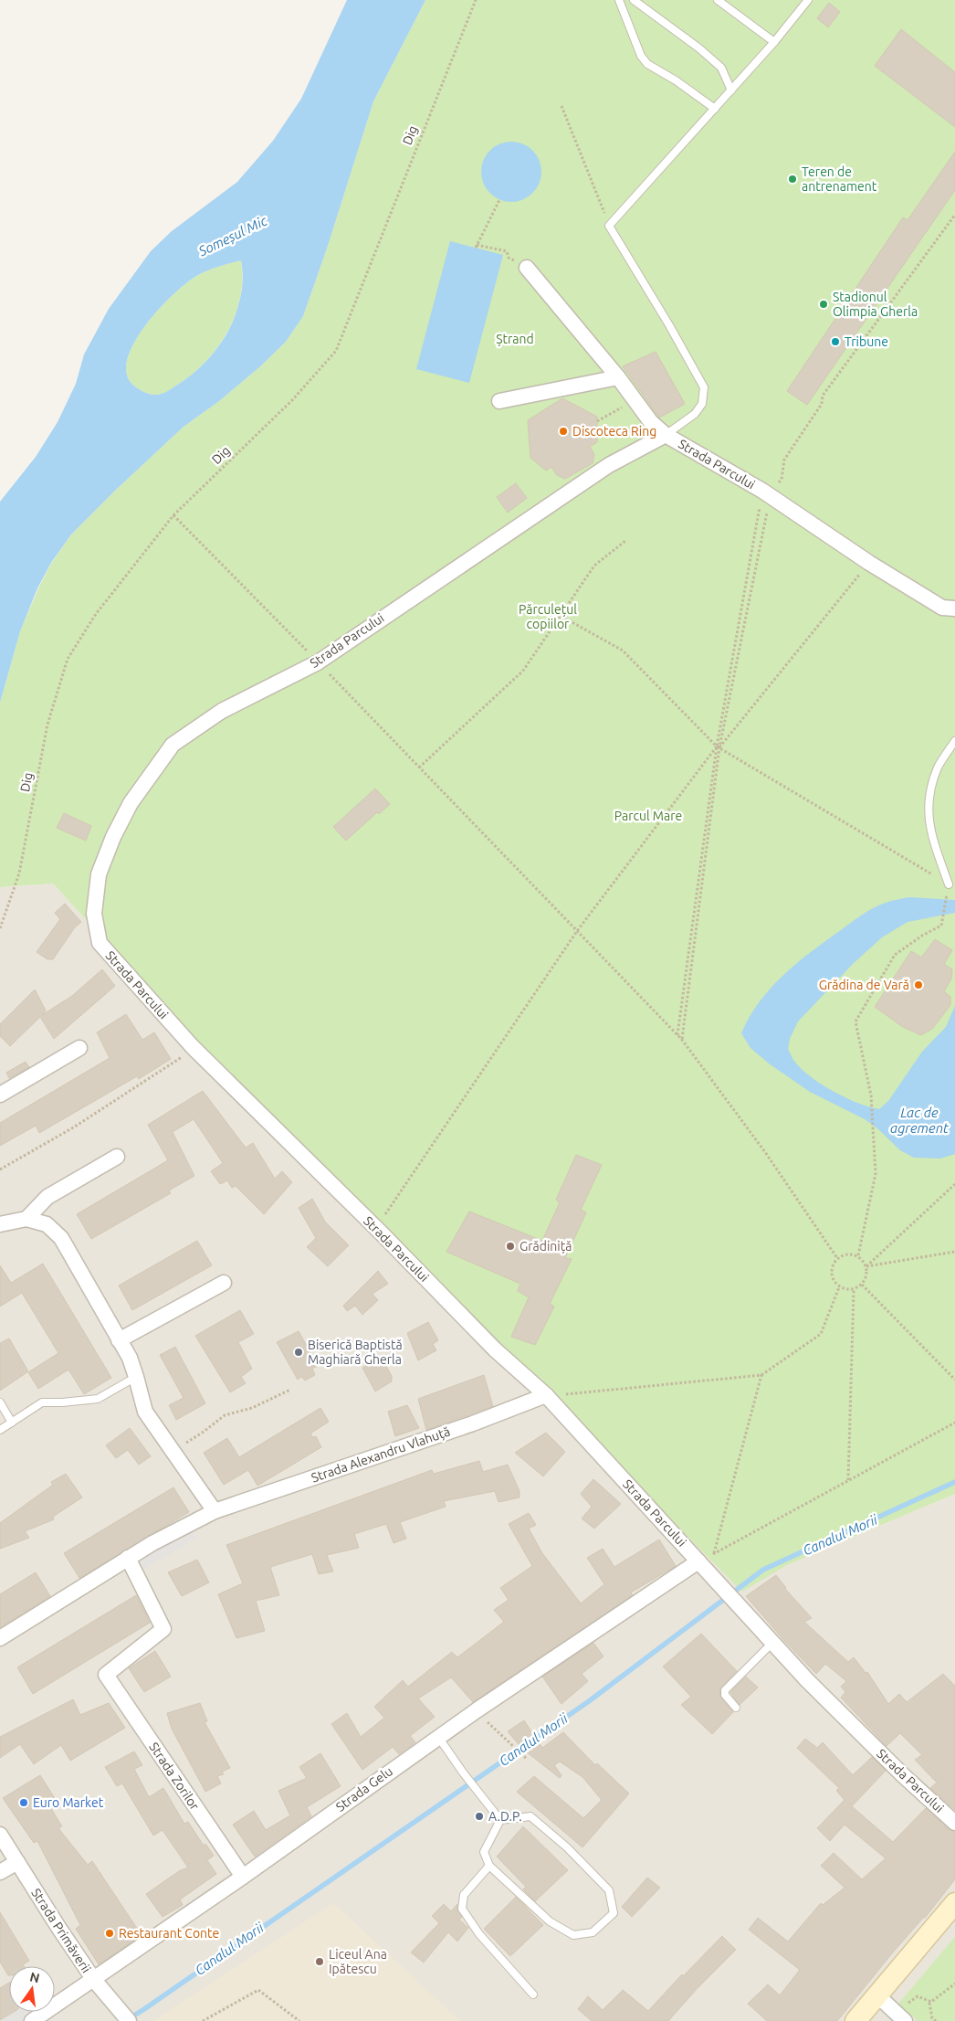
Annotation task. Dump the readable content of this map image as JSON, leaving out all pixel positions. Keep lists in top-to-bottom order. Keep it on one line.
{"streets":{"street":["Strada Parcului","Strada Alexandru Vlahuță","Strada Zorilor","Strada Gelu","Strada Primăverii"],"path":["Dig"]},"crossings":[["Strada Parcului","Strada Alexandru Vlahuță"],["Strada Parcului","Strada Gelu"],["Strada Alexandru Vlahuță","Strada Zorilor"],["Strada Zorilor","Strada Gelu"],["Strada Gelu","Strada Primăverii"]],"water":["Someșul Mic","Lac de agrement","Canalul Morii"],"parks":["Ștrand","Părculețul copiilor","Parcul Mare"],"places":["Teren de antrenament","Stadionul Olimpia Gherla","Tribune","Discoteca Ring","Grădina de Vară","Grădiniță","Biserică Baptistă Maghiară Gherla","Euro Market","A.D.P.","Restaurant Conte","Liceul Ana Ipătescu"],"north":"top"}
